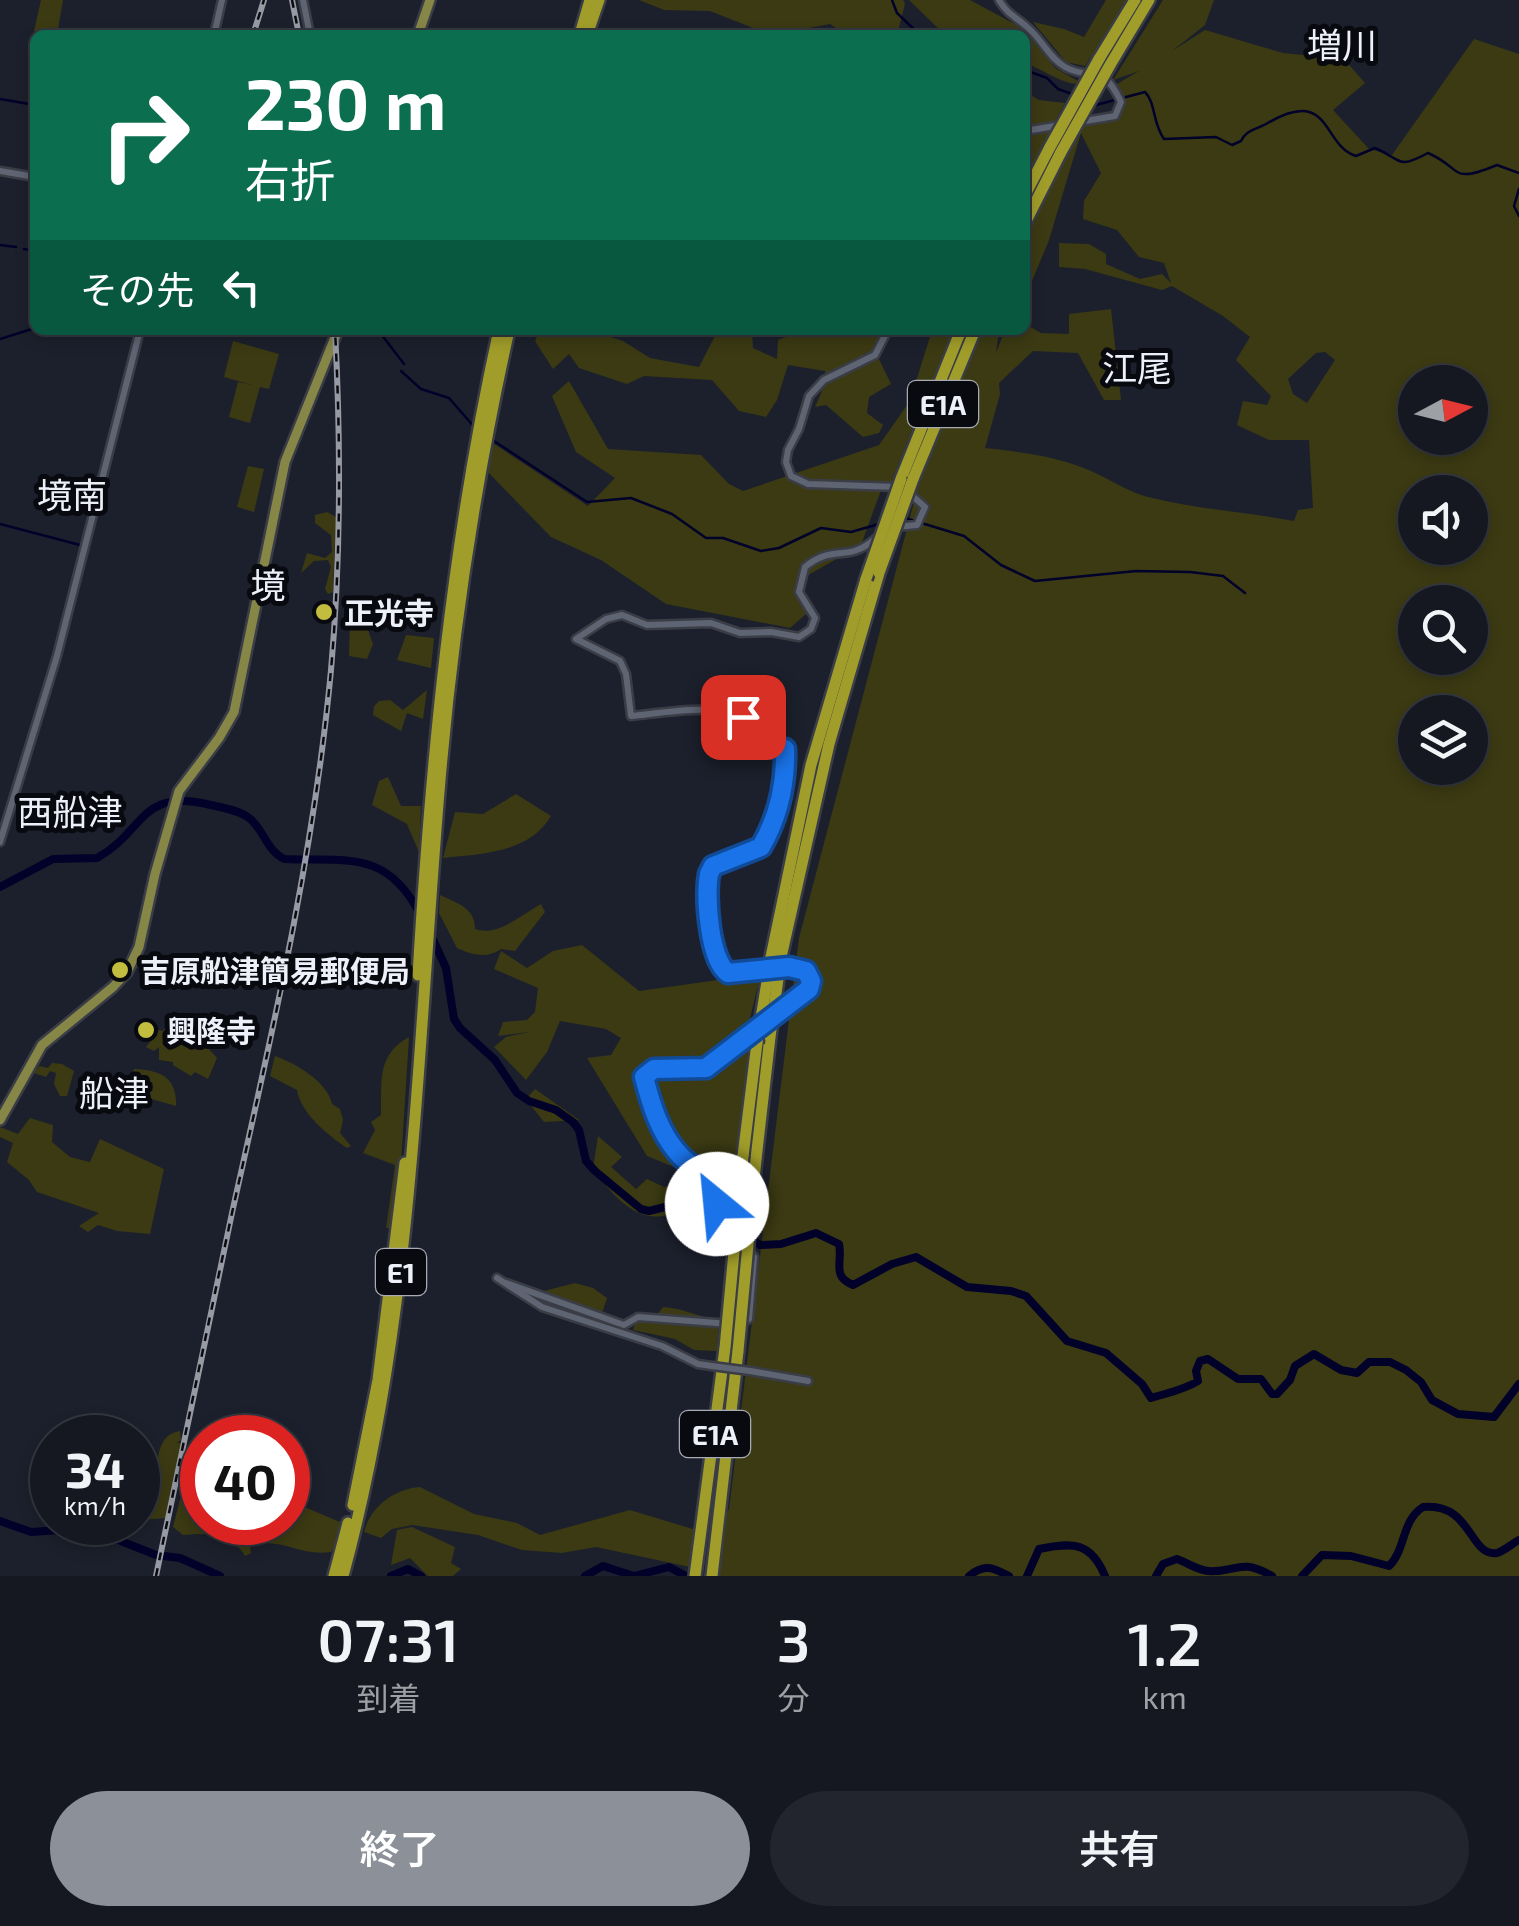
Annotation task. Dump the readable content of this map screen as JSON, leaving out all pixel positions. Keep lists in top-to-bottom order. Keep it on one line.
{"streets":{"highway":["E1A","E1"]},"districts":["増川","江尾","境南","境","西船津","船津"],"places":["正光寺","吉原船津簡易郵便局","興隆寺"],"north":"right","page":{"turn":["230 m","右折"],"then":"その先","speed":"34 km/h","limit":"40","eta":["07:31","到着","3","分","1.2","km"],"buttons":["終了","共有"]}}
